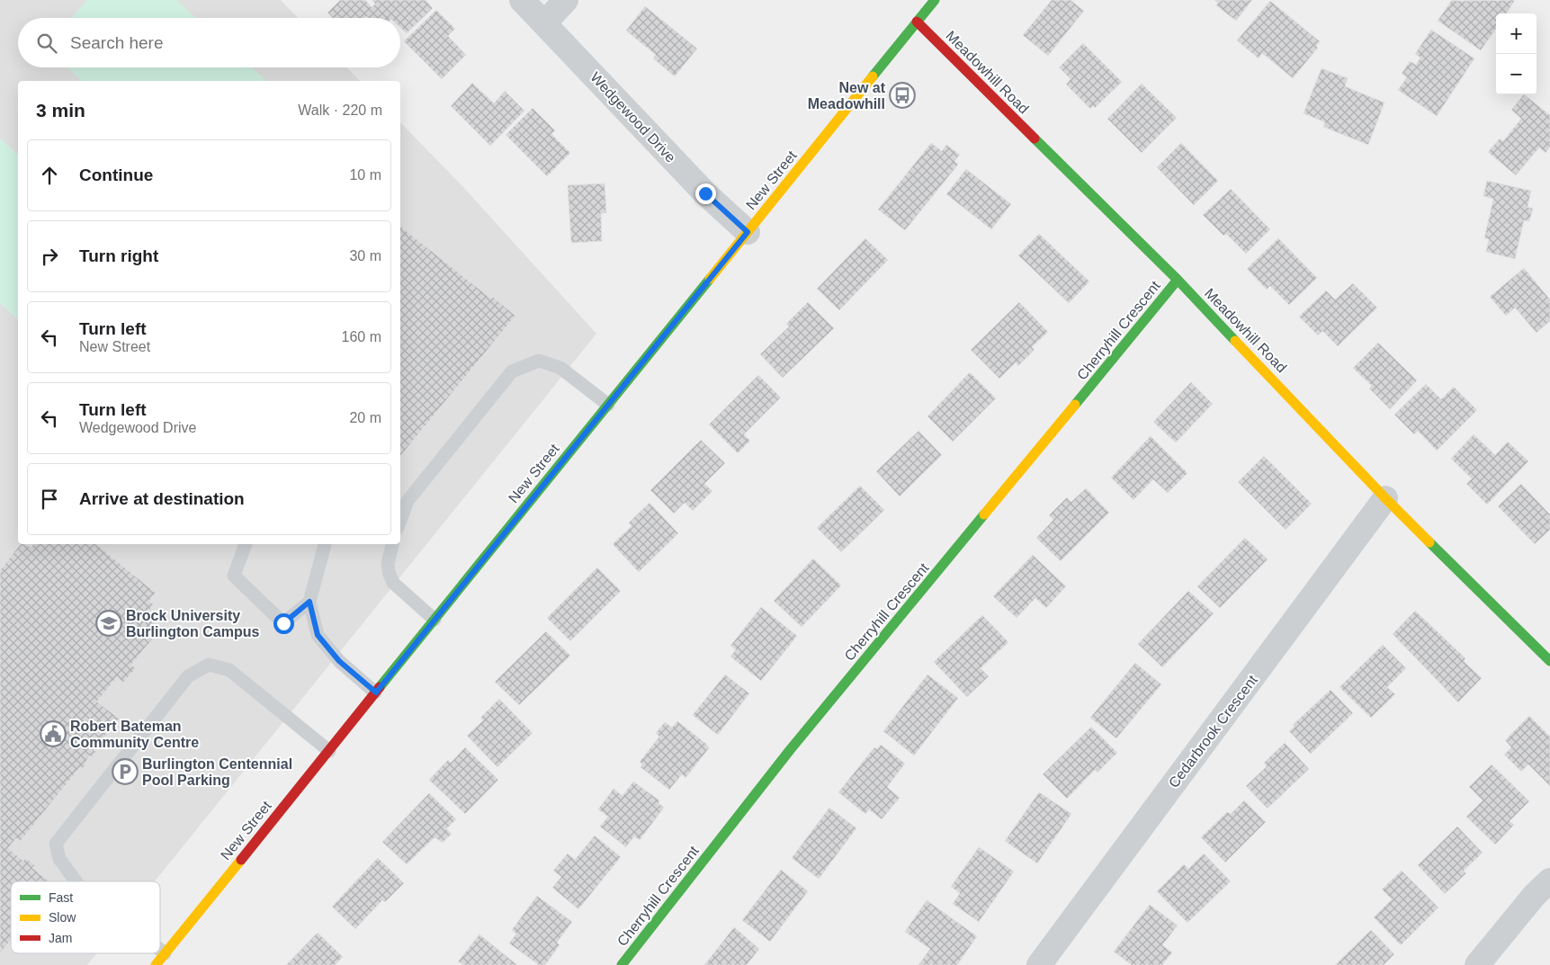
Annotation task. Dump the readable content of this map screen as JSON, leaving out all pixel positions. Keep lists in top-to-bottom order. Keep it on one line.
{"streets":{"street":["Meadowhill Road","Wedgewood Drive","New Street","Cherryhill Crescent","Cedarbrook Crescent"]},"crossings":[["Meadowhill Road","New Street"],["Meadowhill Road","Cherryhill Crescent"],["Meadowhill Road","Cedarbrook Crescent"],["Wedgewood Drive","New Street"]],"places":{"bus stop":["New at Meadowhill"],"school or university":["Brock University Burlington Campus"],"public building":["Robert Bateman Community Centre"],"parking":["Burlington Centennial Pool Parking"]},"legend":["Fast","Slow","Jam"],"page":{"map_buttons":["+","−"],"search":"Search here","heading":["3 min","Walk · 220 m"],"list":[["Continue","10 m"],["Turn right","30 m"],["Turn left","New Street","160 m"],["Turn left","Wedgewood Drive","20 m"],"Arrive at destination"]}}
